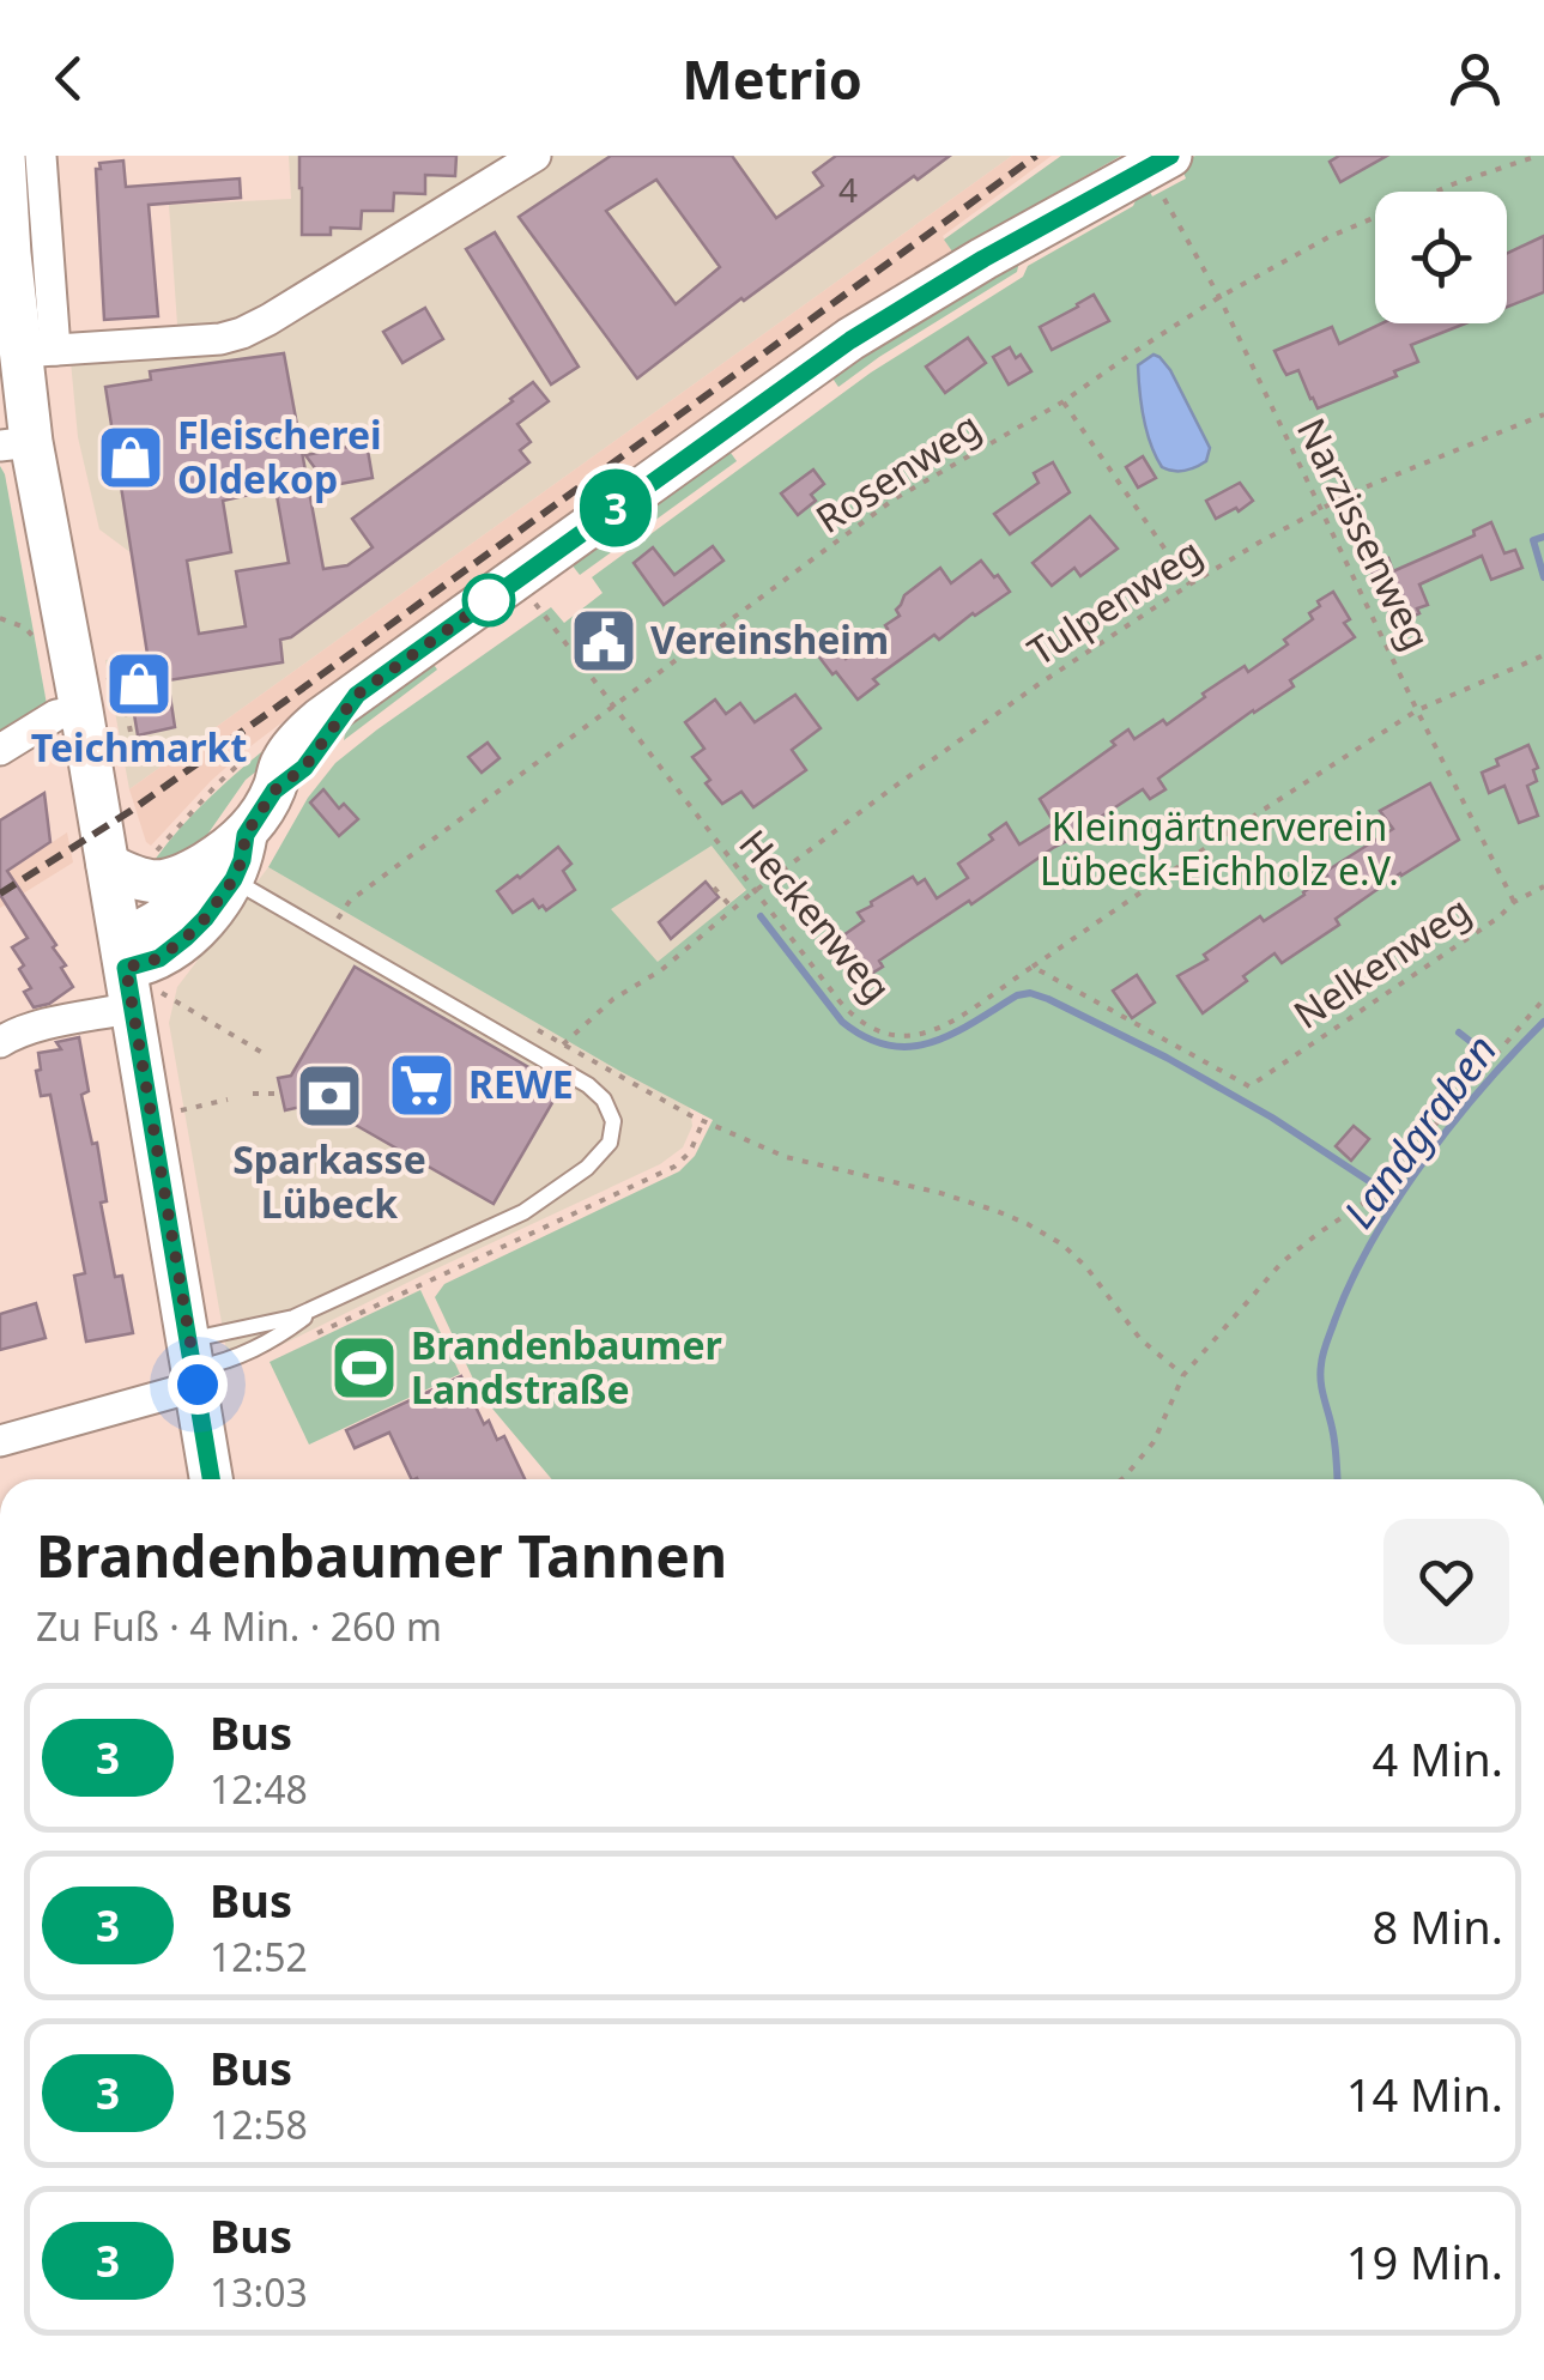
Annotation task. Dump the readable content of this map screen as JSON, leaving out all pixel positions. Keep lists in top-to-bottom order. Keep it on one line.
{"streets":{"path":["Rosenweg","Narzissenweg","Tulpenweg","Heckenweg","Nelkenweg"]},"crossings":[["Rosenweg","Narzissenweg"],["Rosenweg","Heckenweg"],["Narzissenweg","Tulpenweg"],["Narzissenweg","Heckenweg"],["Narzissenweg","Nelkenweg"],["Tulpenweg","Heckenweg"],["Heckenweg","Nelkenweg"]],"water":["Landgraben"],"parks":["Kleingärtnerverein Lübeck-Eichholz e.V."],"places":{"shop":["Fleischerei Oldekop","Teichmarkt"],"public building":["Vereinsheim"],"supermarket":["REWE"],"bank":["Sparkasse Lübeck"],"sports":["Brandenbaumer Landstraße"]},"lines":["bus line 3"],"house_numbers":["4"],"page":{"header":"Metrio","on_map":"3","heading":["Brandenbaumer Tannen","Zu Fuß · 4 Min. · 260 m"],"list":[{"mark":"3","name":"Bus","note":"12:48","value":"4 Min."},{"mark":"3","name":"Bus","note":"12:52","value":"8 Min."},{"mark":"3","name":"Bus","note":"12:58","value":"14 Min."},{"mark":"3","name":"Bus","note":"13:03","value":"19 Min."}]}}
